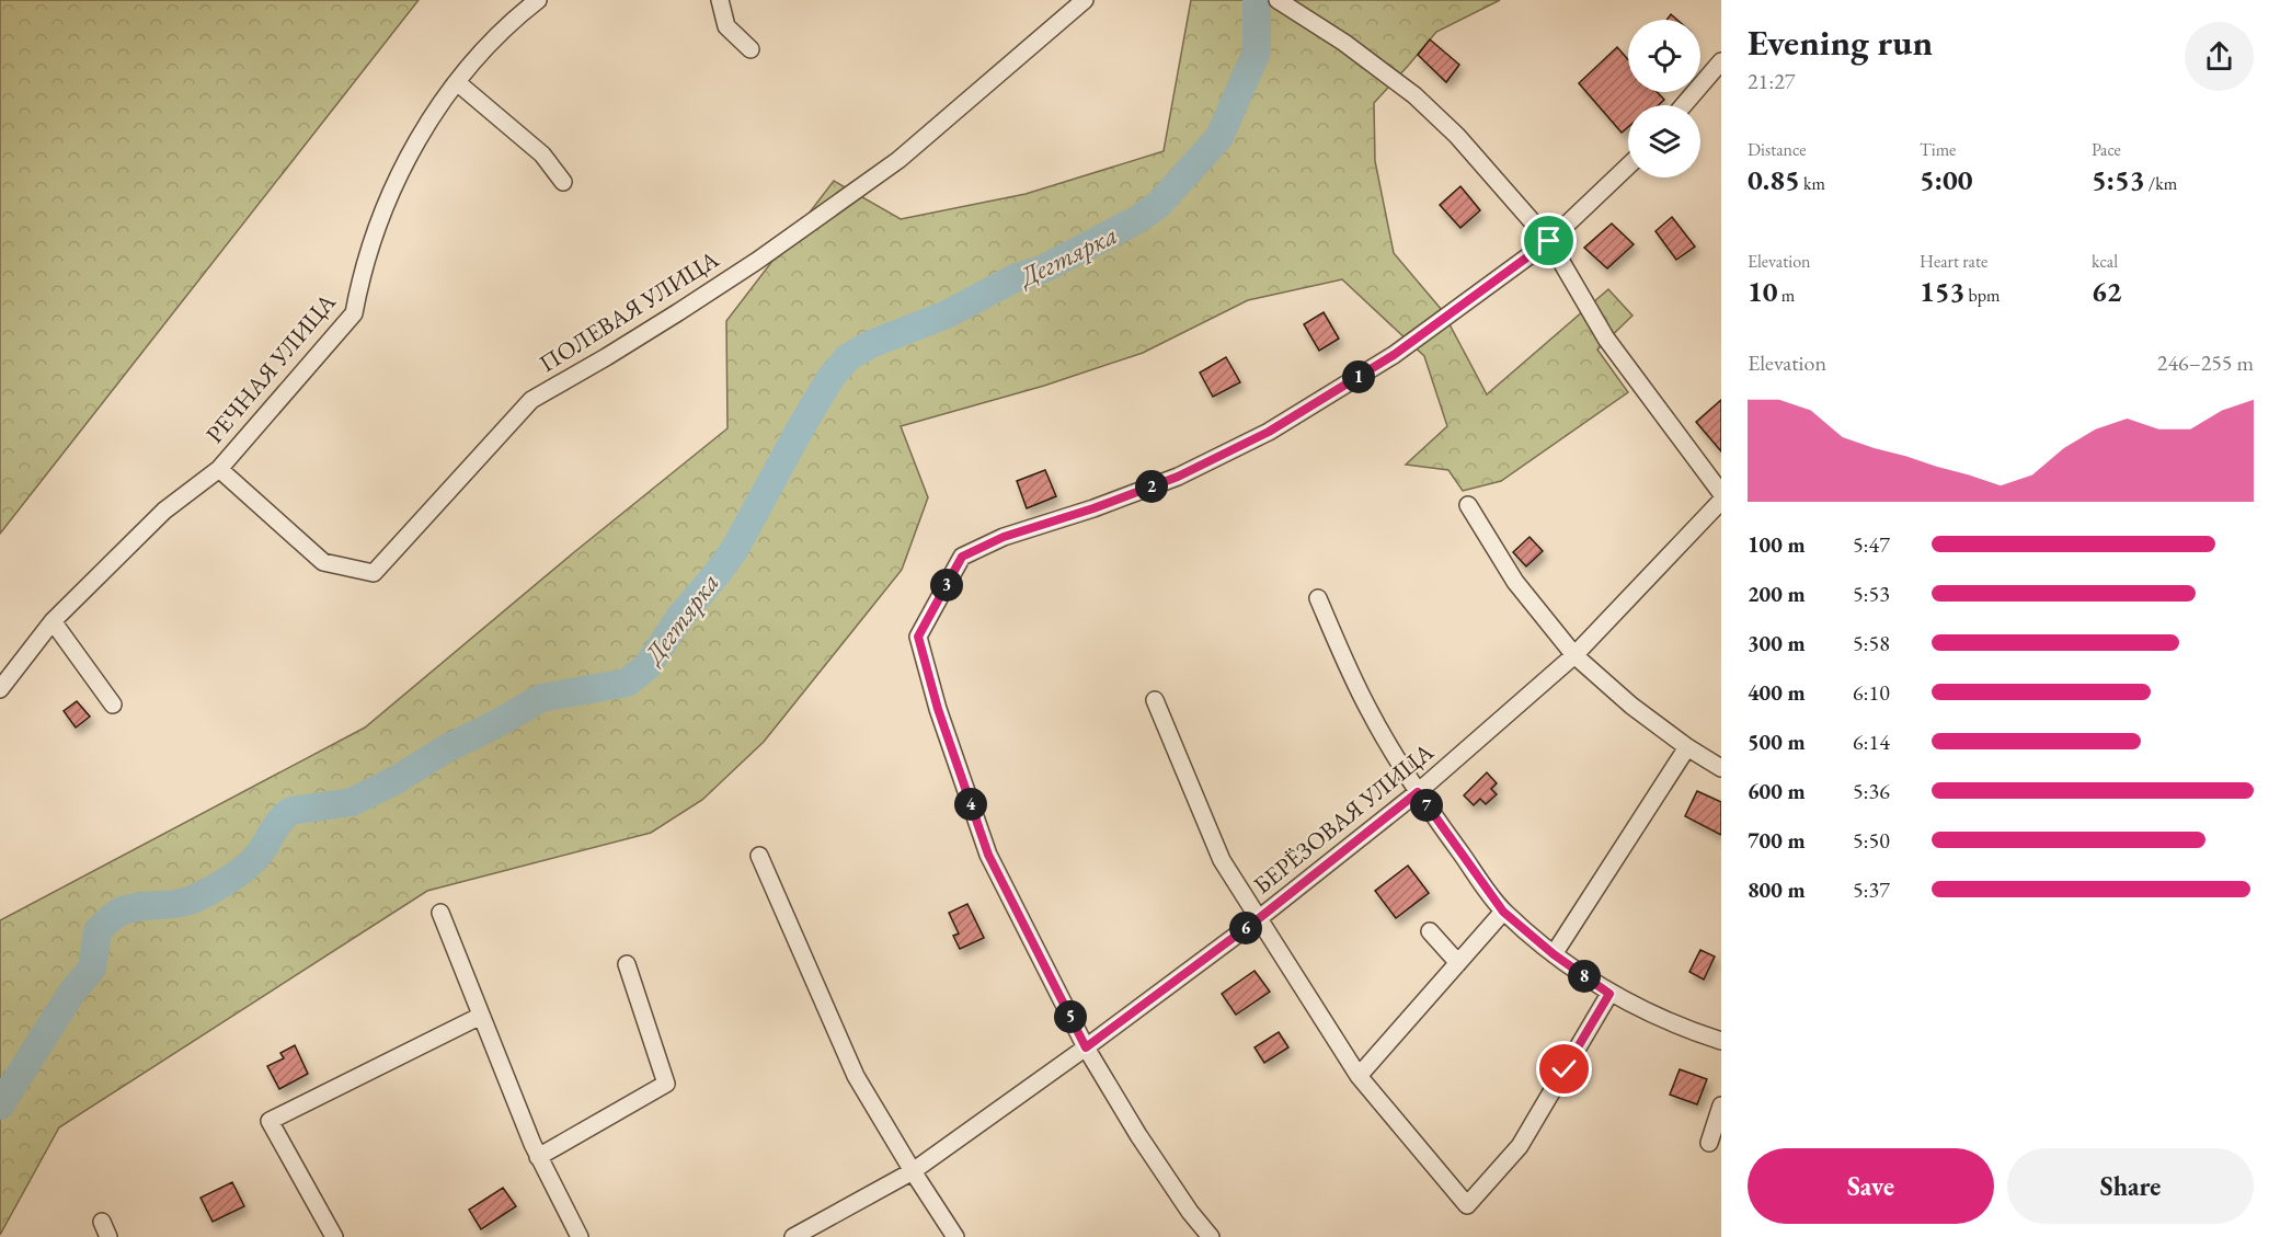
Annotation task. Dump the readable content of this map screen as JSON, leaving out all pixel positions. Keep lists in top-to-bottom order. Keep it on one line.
{"streets":{"street":["ПОЛЕВАЯ УЛИЦА","РЕЧНАЯ УЛИЦА","БЕРЁЗОВАЯ УЛИЦА"]},"crossings":[["ПОЛЕВАЯ УЛИЦА","РЕЧНАЯ УЛИЦА"]],"water":["Дегтярка"],"page":{"heading":["Evening run","21:27"],"stats":[["Distance","0.85 km"],["Time","5:00"],["Pace","5:53 /km"],["Elevation","10 m"],["Heart rate","153 bpm"],["kcal","62"]],"chart":["Elevation","246–255 m"],"pins":["1","2","3","4","7","6","8","5"],"list":[{"name":"100 m","note":"5:47"},{"name":"200 m","note":"5:53"},{"name":"300 m","note":"5:58"},{"name":"400 m","note":"6:10"},{"name":"500 m","note":"6:14"},{"name":"600 m","note":"5:36"},{"name":"700 m","note":"5:50"},{"name":"800 m","note":"5:37"}],"buttons":["Save","Share"]}}
